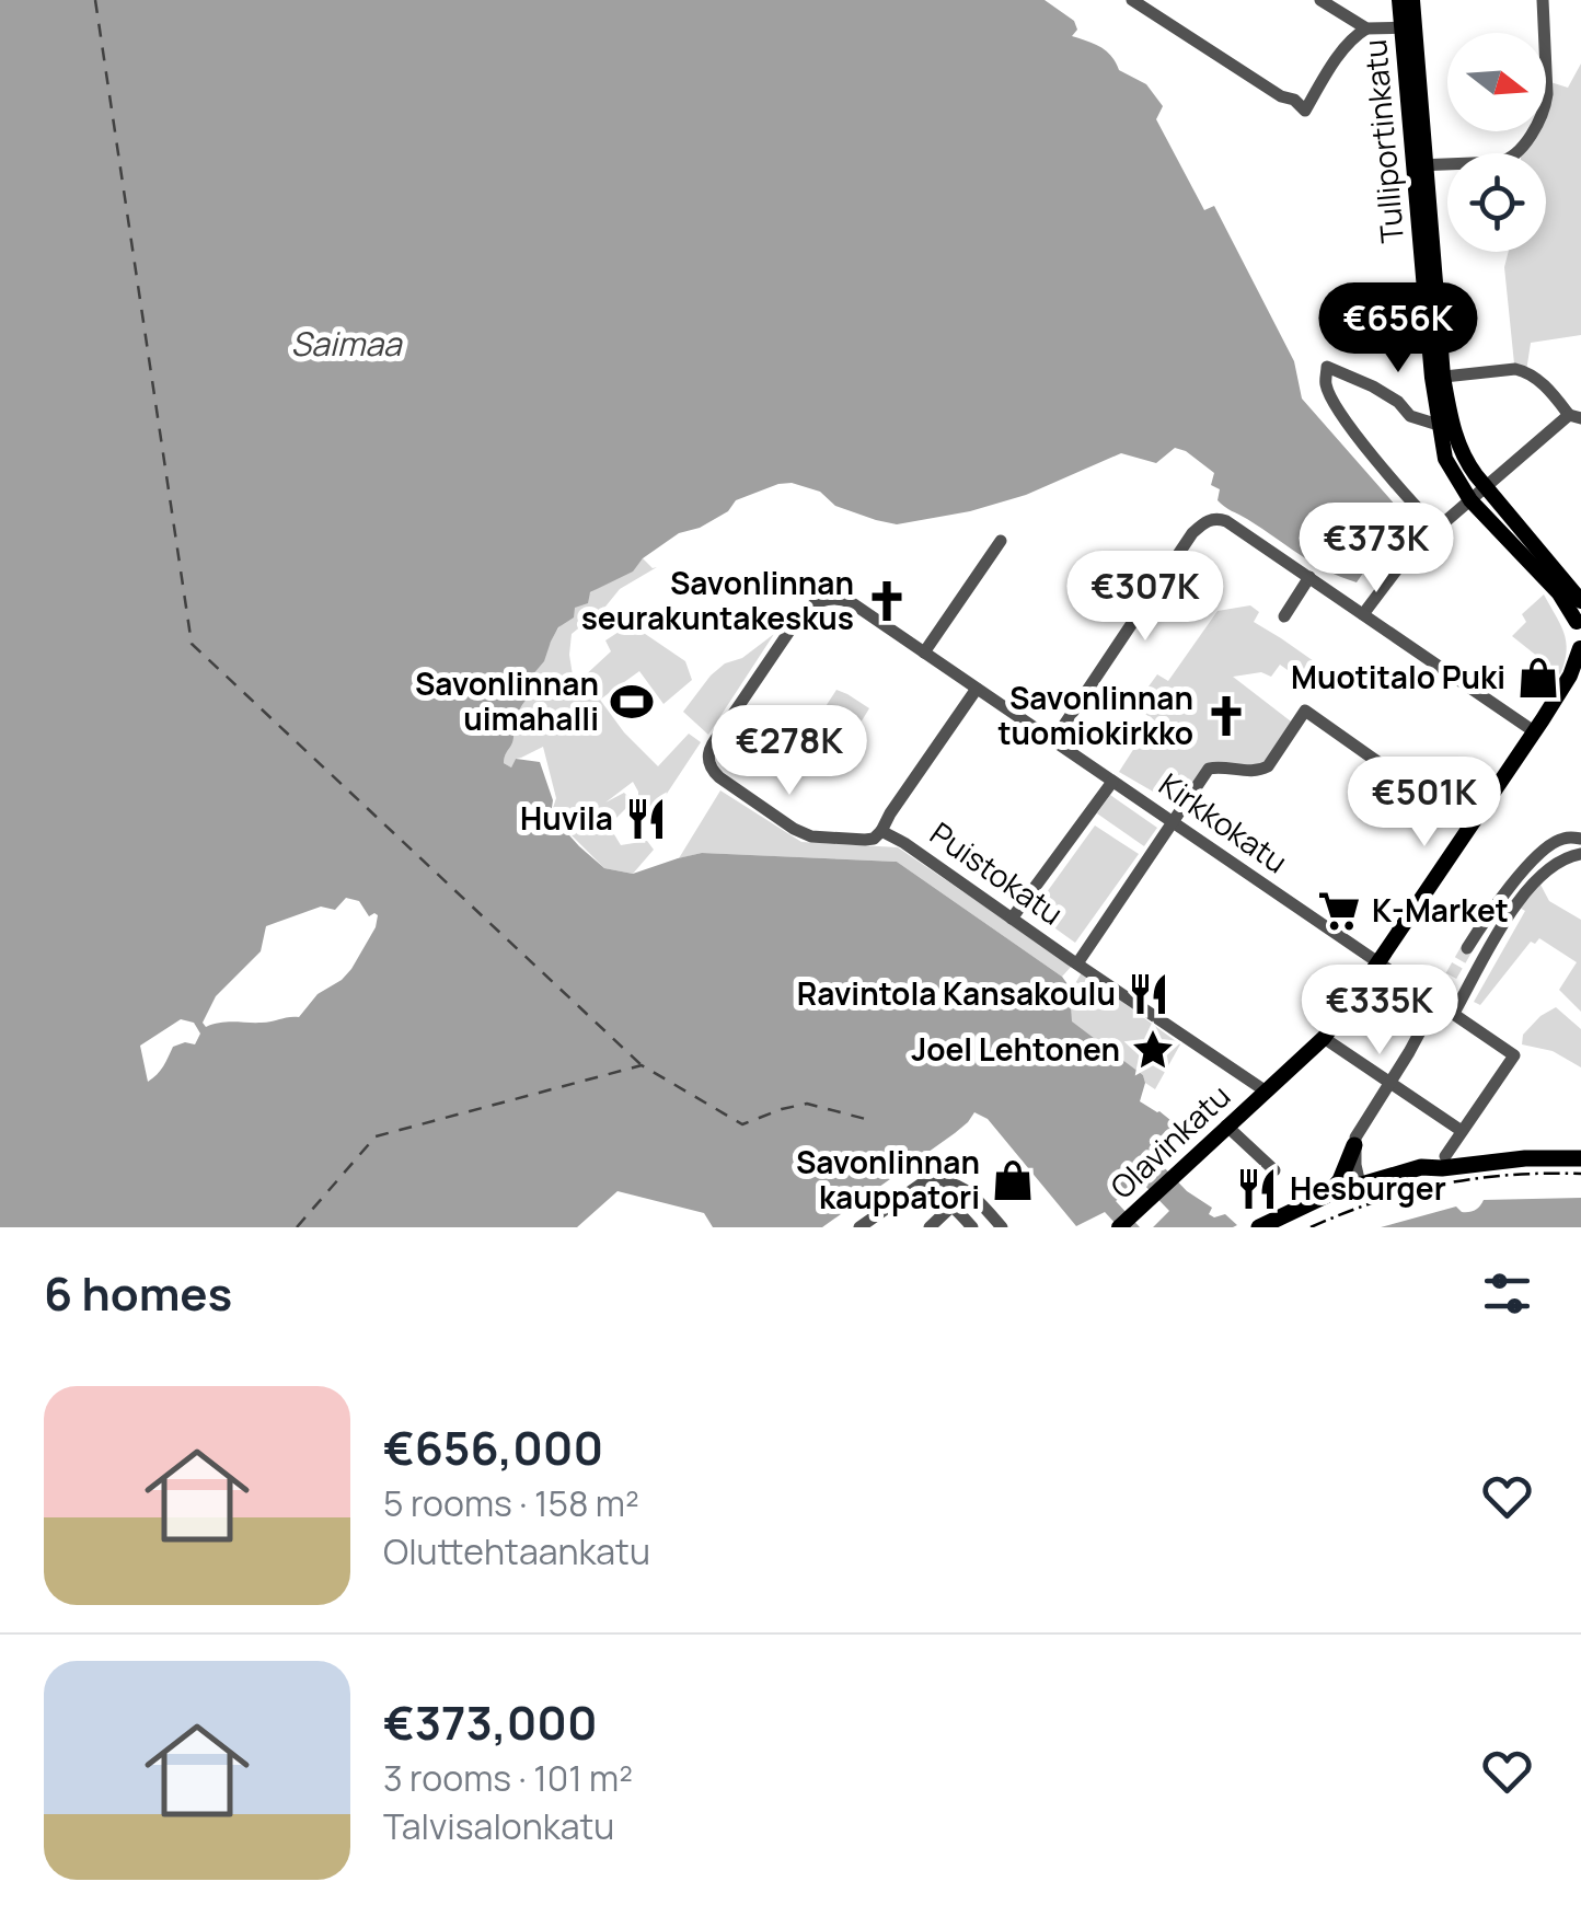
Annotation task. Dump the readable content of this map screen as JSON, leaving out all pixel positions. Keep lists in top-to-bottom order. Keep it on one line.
{"streets":{"main road":["Tulliportinkatu","Olavinkatu"],"street":["Kirkkokatu","Puistokatu"]},"crossings":[["Kirkkokatu","Puistokatu"],["Kirkkokatu","Olavinkatu"],["Puistokatu","Olavinkatu"]],"water":["Saimaa"],"places":{"church":["Savonlinnan seurakuntakeskus","Savonlinnan tuomiokirkko"],"shop":["Muotitalo Puki","Savonlinnan kauppatori"],"sports":["Savonlinnan uimahalli"],"restaurant":["Huvila","Ravintola Kansakoulu","Hesburger"],"supermarket":["K-Market"],"place":["Joel Lehtonen"]},"north":"right","page":{"price":["€656K","€373K","€307K","€278K","€501K","€335K"],"heading":"6 homes","list":[{"name":"€656,000","note":"5 rooms · 158 m² · Oluttehtaankatu"},{"name":"€373,000","note":"3 rooms · 101 m² · Talvisalonkatu"}]}}
